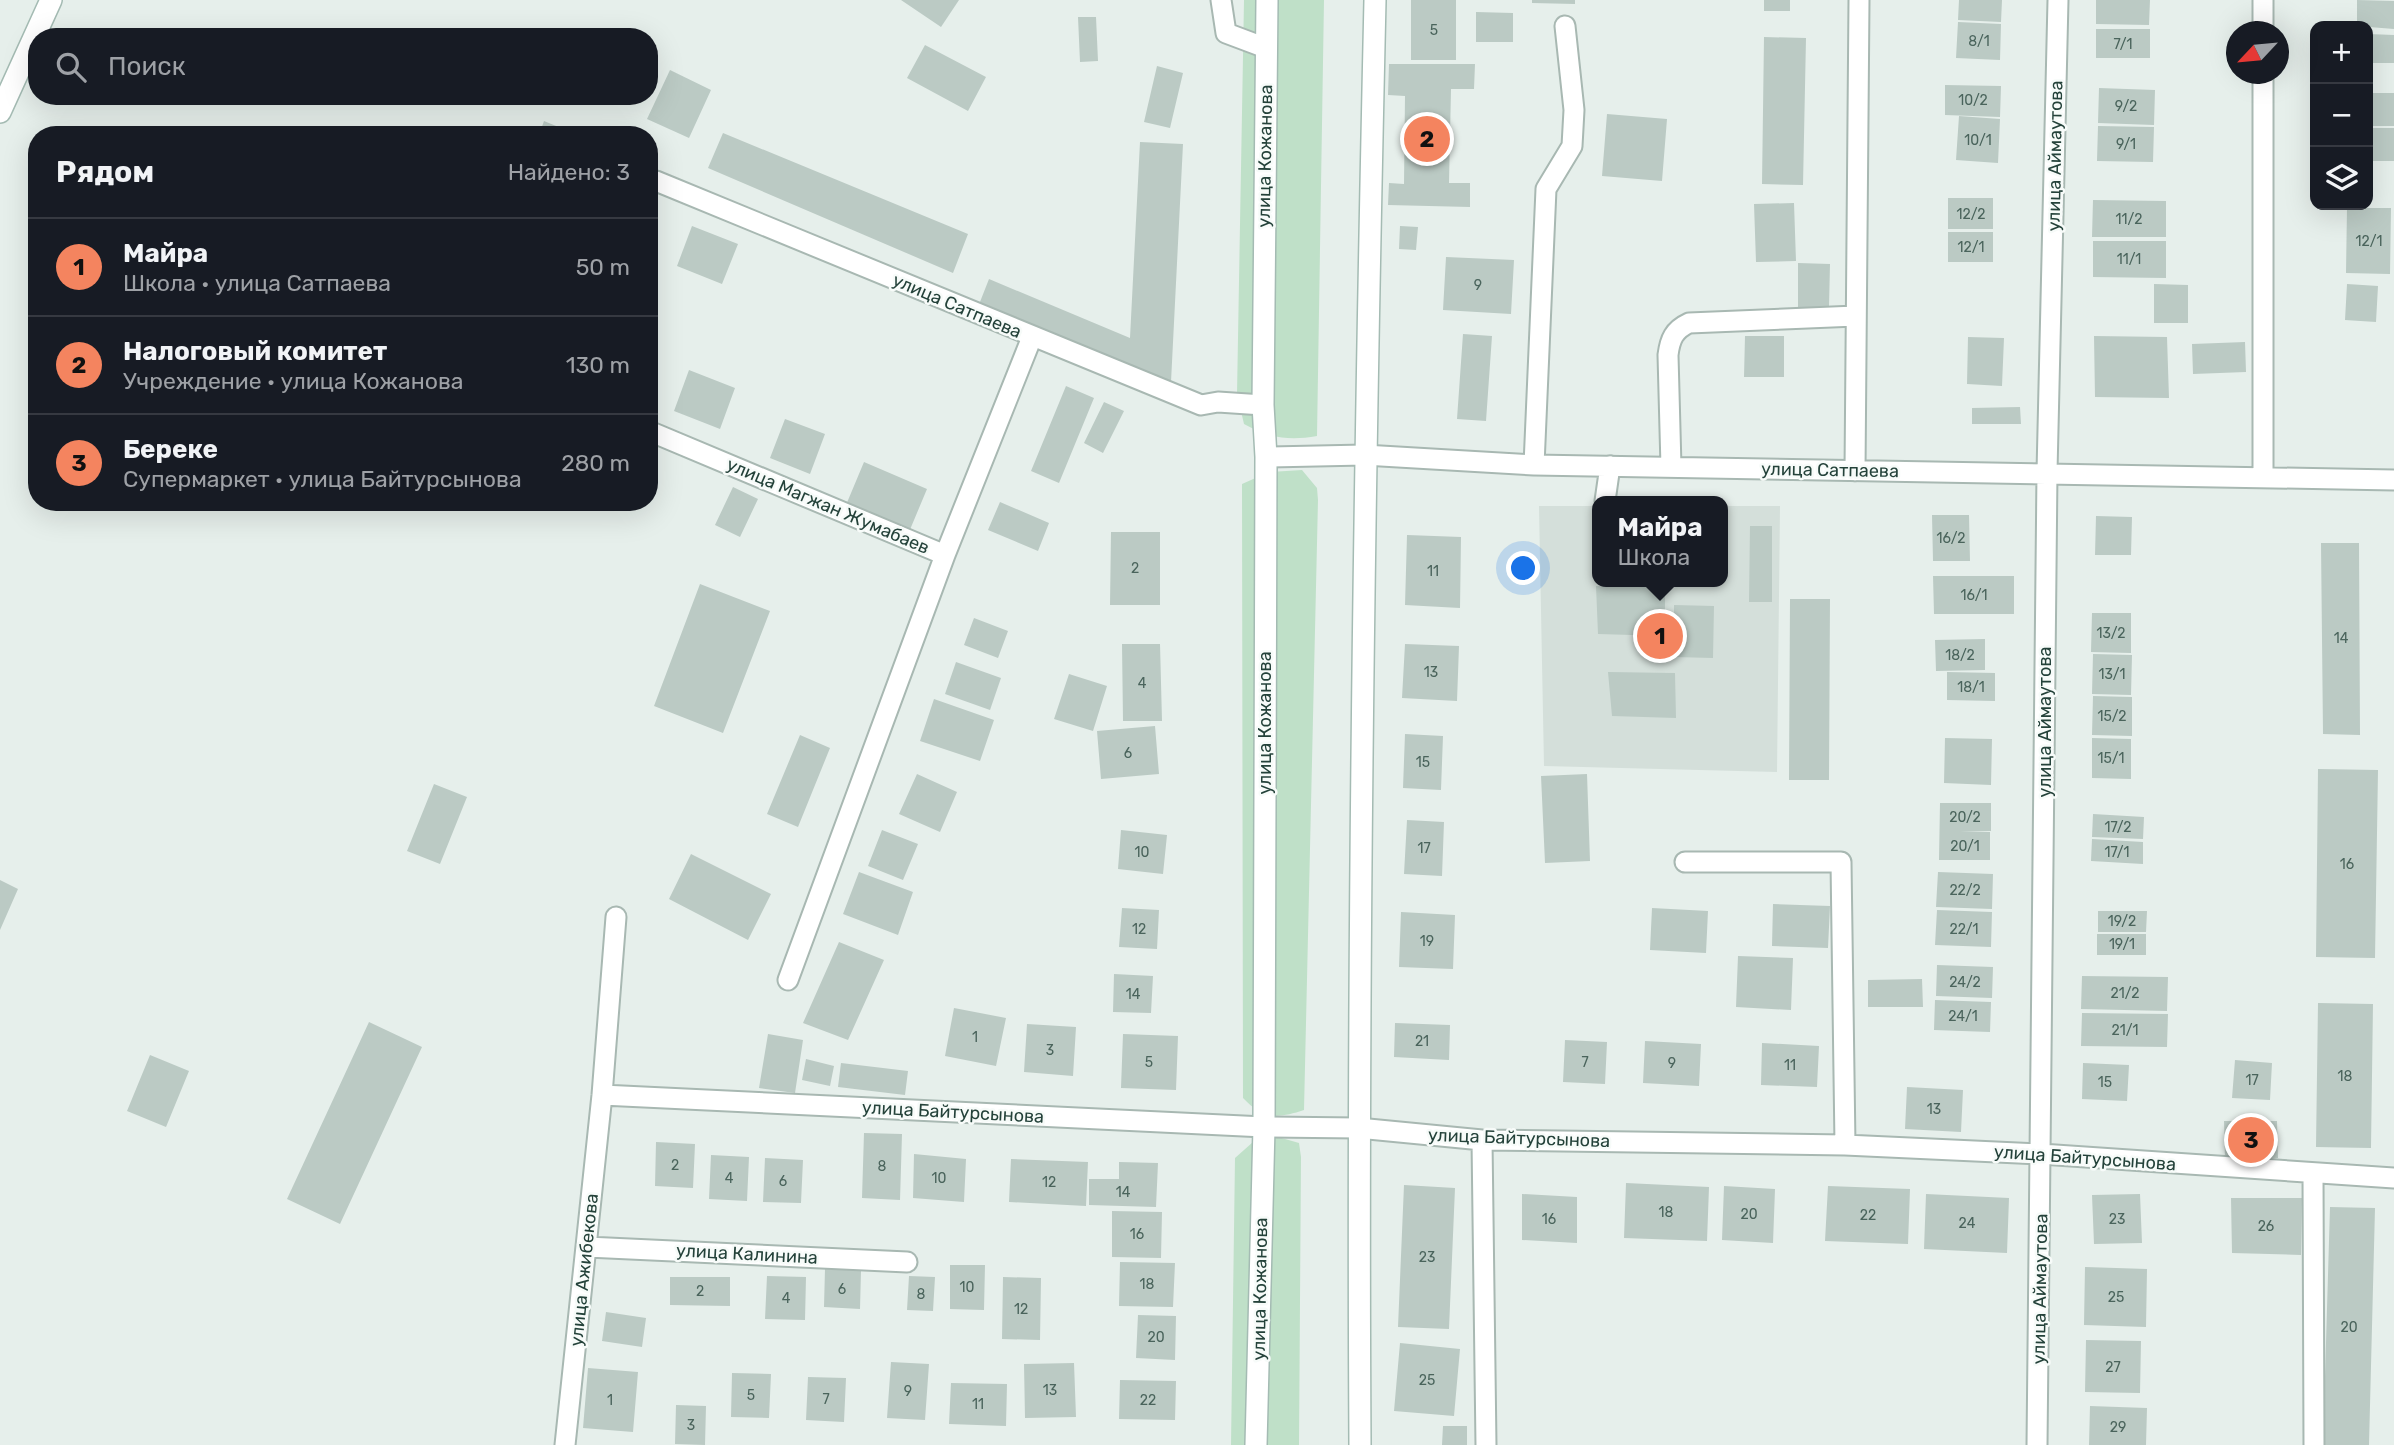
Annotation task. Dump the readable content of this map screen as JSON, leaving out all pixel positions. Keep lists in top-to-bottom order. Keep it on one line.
{"streets":{"street":["улица Кожанова","улица Аймаутова","улица Сатпаева","улица Магжан Жумабаев","улица Байтурсынова","улица Калинина","улица Ажибекова"]},"crossings":[["улица Кожанова","улица Сатпаева"],["улица Кожанова","улица Байтурсынова"],["улица Аймаутова","улица Сатпаева"],["улица Аймаутова","улица Байтурсынова"],["улица Сатпаева","улица Магжан Жумабаев"],["улица Байтурсынова","улица Ажибекова"],["улица Калинина","улица Ажибекова"]],"house_numbers":["5","8/1","7/1","10/2","9/2","10/1","9/1","12/2","11/2","12/1","12/1","11/1","9","16/2","2","11","16/1","13/2","14","18/2","13","13/1","4","18/1","15/2","6","15/1","15","20/2","17/2","20/1","17","10","17/1","16","22/2","19/2","12","22/1","19","19/1","24/2","21/2","14","24/1","21/1","1","21","3","5","7","9","11","18","17","15","13","2","8","4","10","6","12","14","18","20","22","16","23","24","26","16","23","18","10","6","2","8","25","4","12","20","20","27","25","13","9","5","7","1","22","11","3","29"],"north":"bottom left","page":{"map_buttons":["+","−"],"search":"Поиск","pins":["2","1","3"],"heading":["Рядом","Найдено: 3"],"list":[{"mark":"1","name":"Майра","note":"Школа · улица Сатпаева","value":"50 m"},{"mark":"2","name":"Налоговый комитет","note":"Учреждение · улица Кожанова","value":"130 m"},{"mark":"3","name":"Береке","note":"Супермаркет · улица Байтурсынова","value":"280 m"}],"popup":["Майра","Школа"]}}
